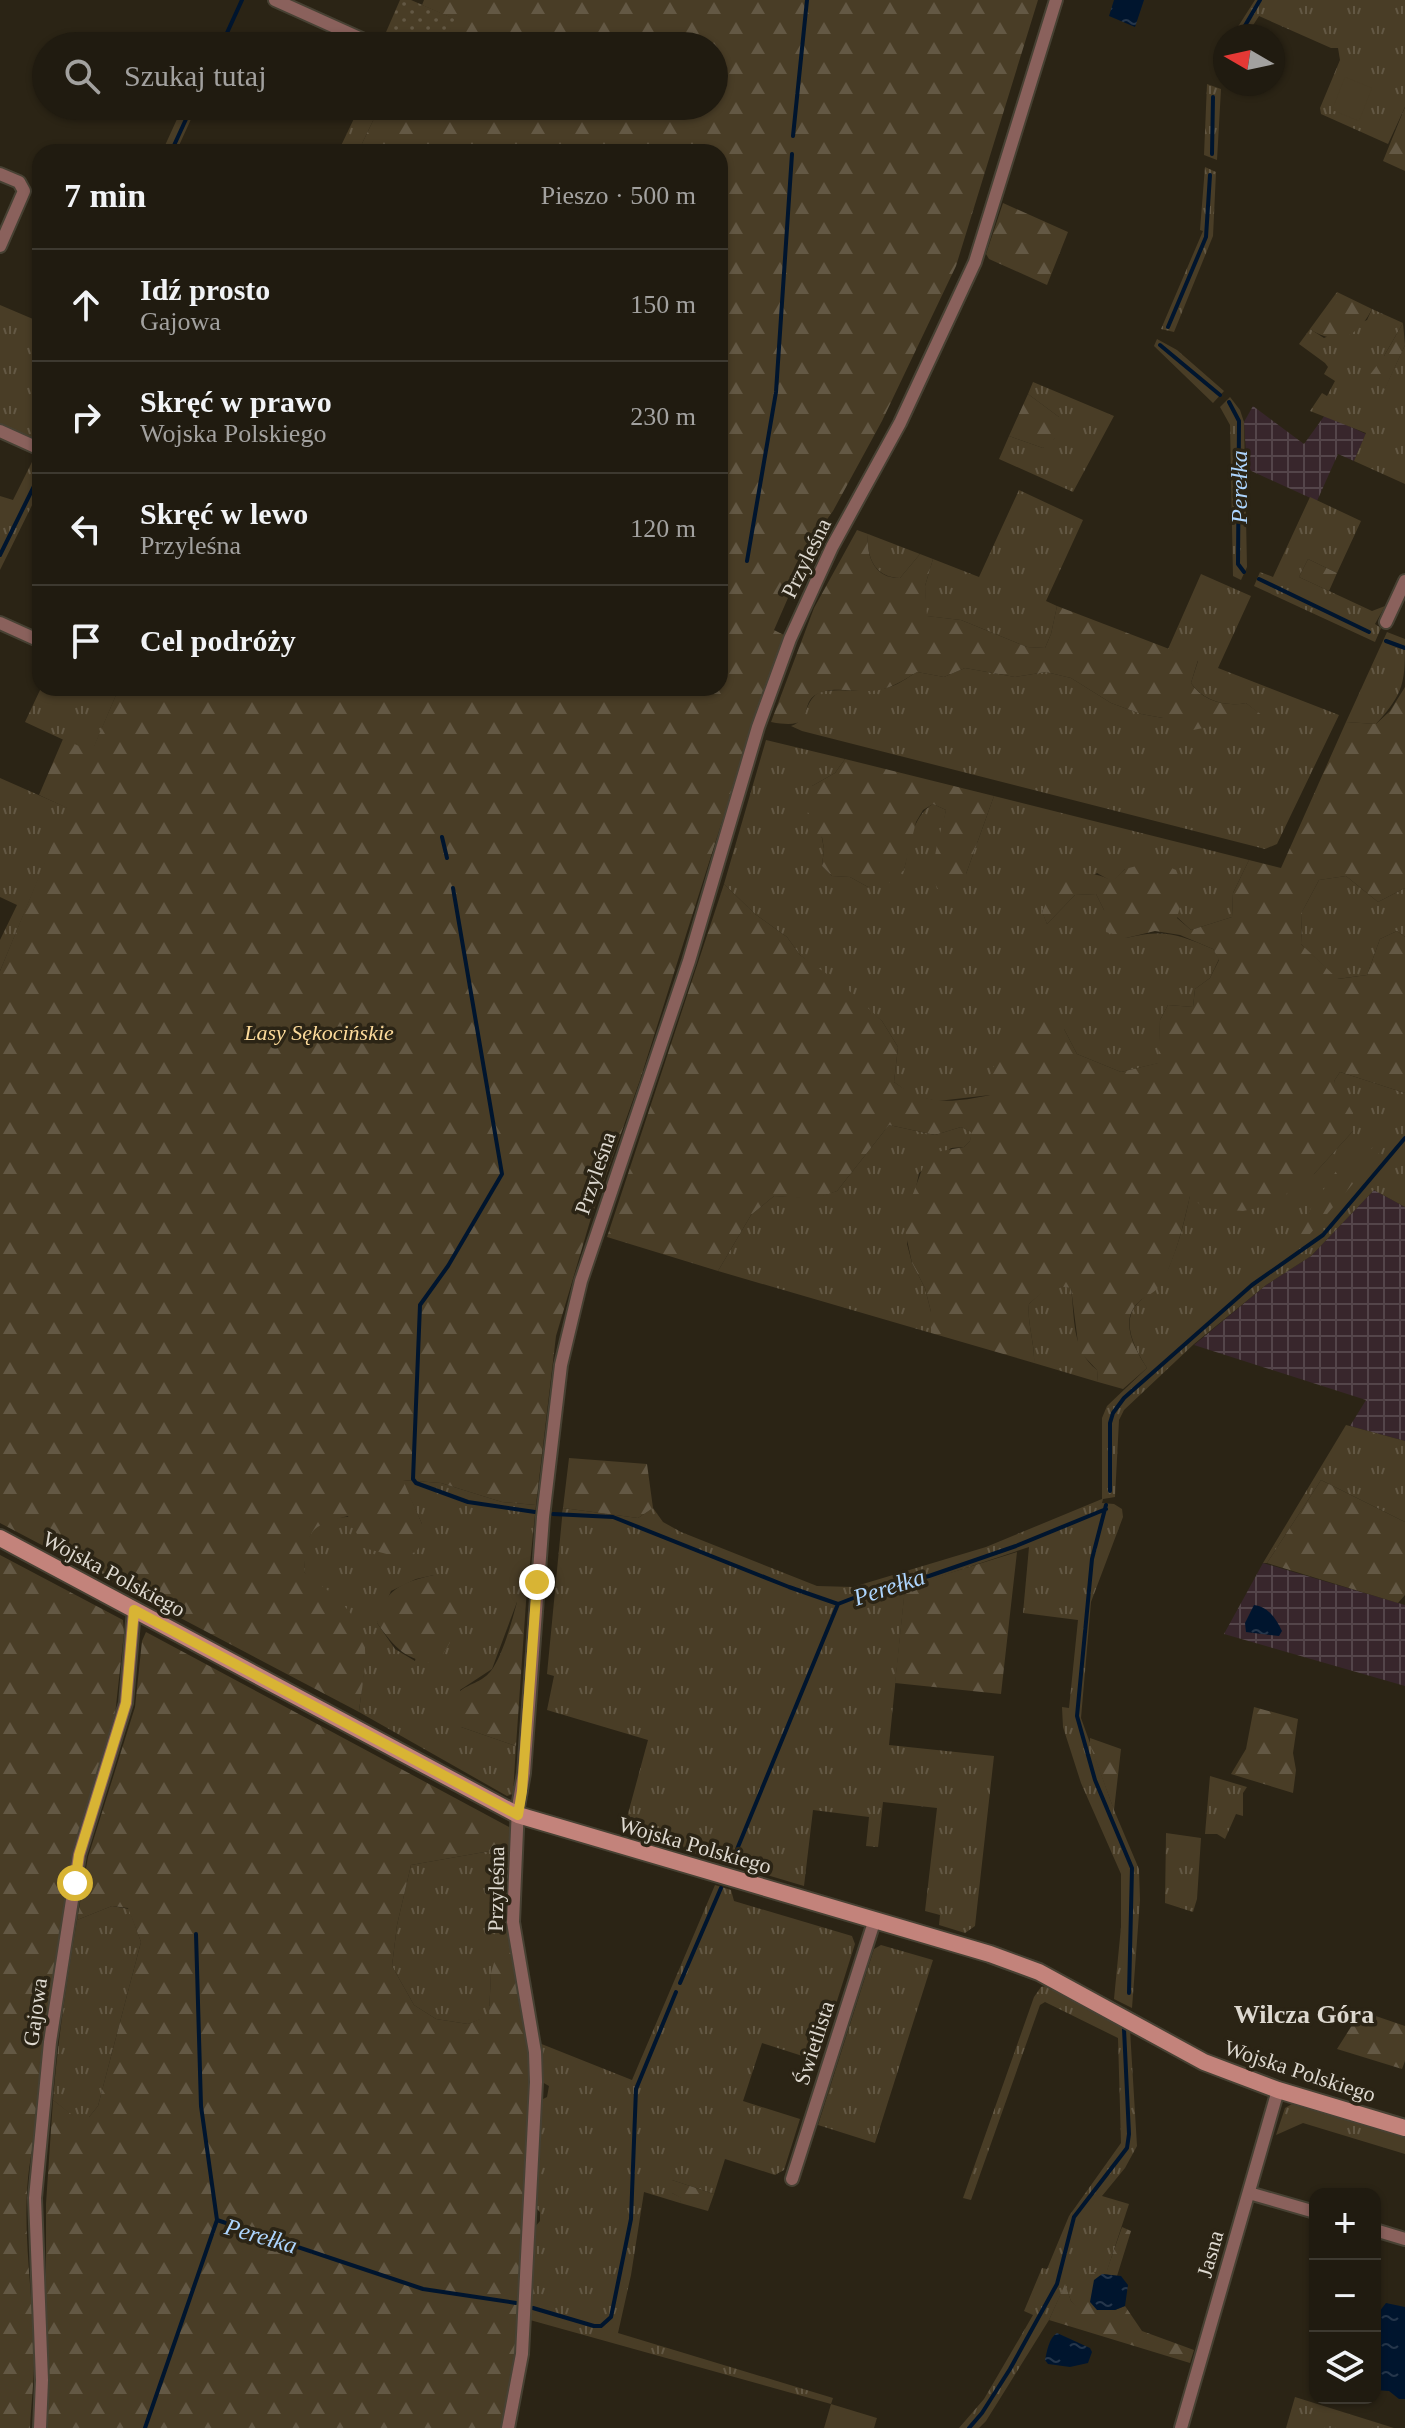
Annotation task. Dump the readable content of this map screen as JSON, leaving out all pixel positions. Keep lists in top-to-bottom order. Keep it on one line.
{"streets":{"street":["Przyleśna","Wojska Polskiego","Gajowa","Świetlista","Jasna"]},"crossings":[["Przyleśna","Wojska Polskiego"],["Wojska Polskiego","Gajowa"],["Wojska Polskiego","Świetlista"],["Wojska Polskiego","Jasna"]],"districts":["Wilcza Góra"],"water":["Perełka"],"parks":["Lasy Sękocińskie"],"north":"left","page":{"search":"Szukaj tutaj","heading":["7 min","Pieszo · 500 m"],"list":[["Idź prosto","Gajowa","150 m"],["Skręć w prawo","Wojska Polskiego","230 m"],["Skręć w lewo","Przyleśna","120 m"],"Cel podróży"],"map_buttons":["+","−"]}}
